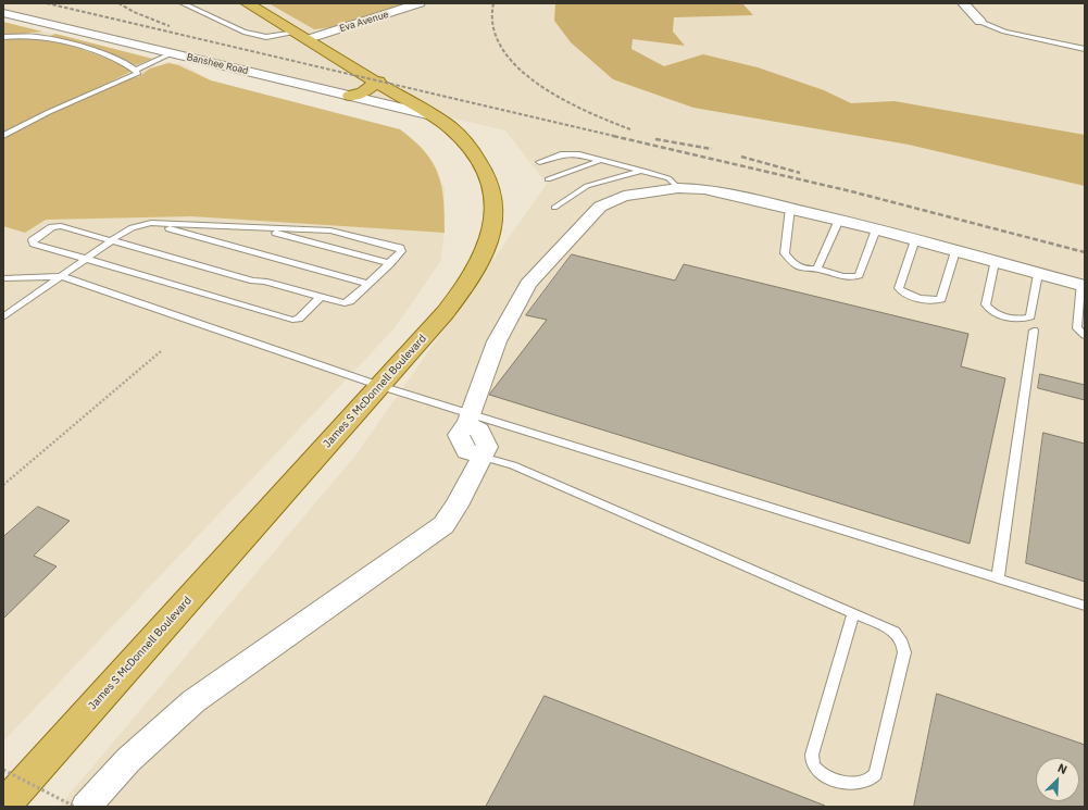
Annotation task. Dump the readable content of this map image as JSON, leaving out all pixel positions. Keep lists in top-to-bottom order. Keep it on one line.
{"streets":{"main road":["James S McDonnell Boulevard"],"street":["Eva Avenue","Banshee Road"]},"crossings":[["Eva Avenue","James S McDonnell Boulevard"],["Banshee Road","James S McDonnell Boulevard"]],"north":"top right"}
